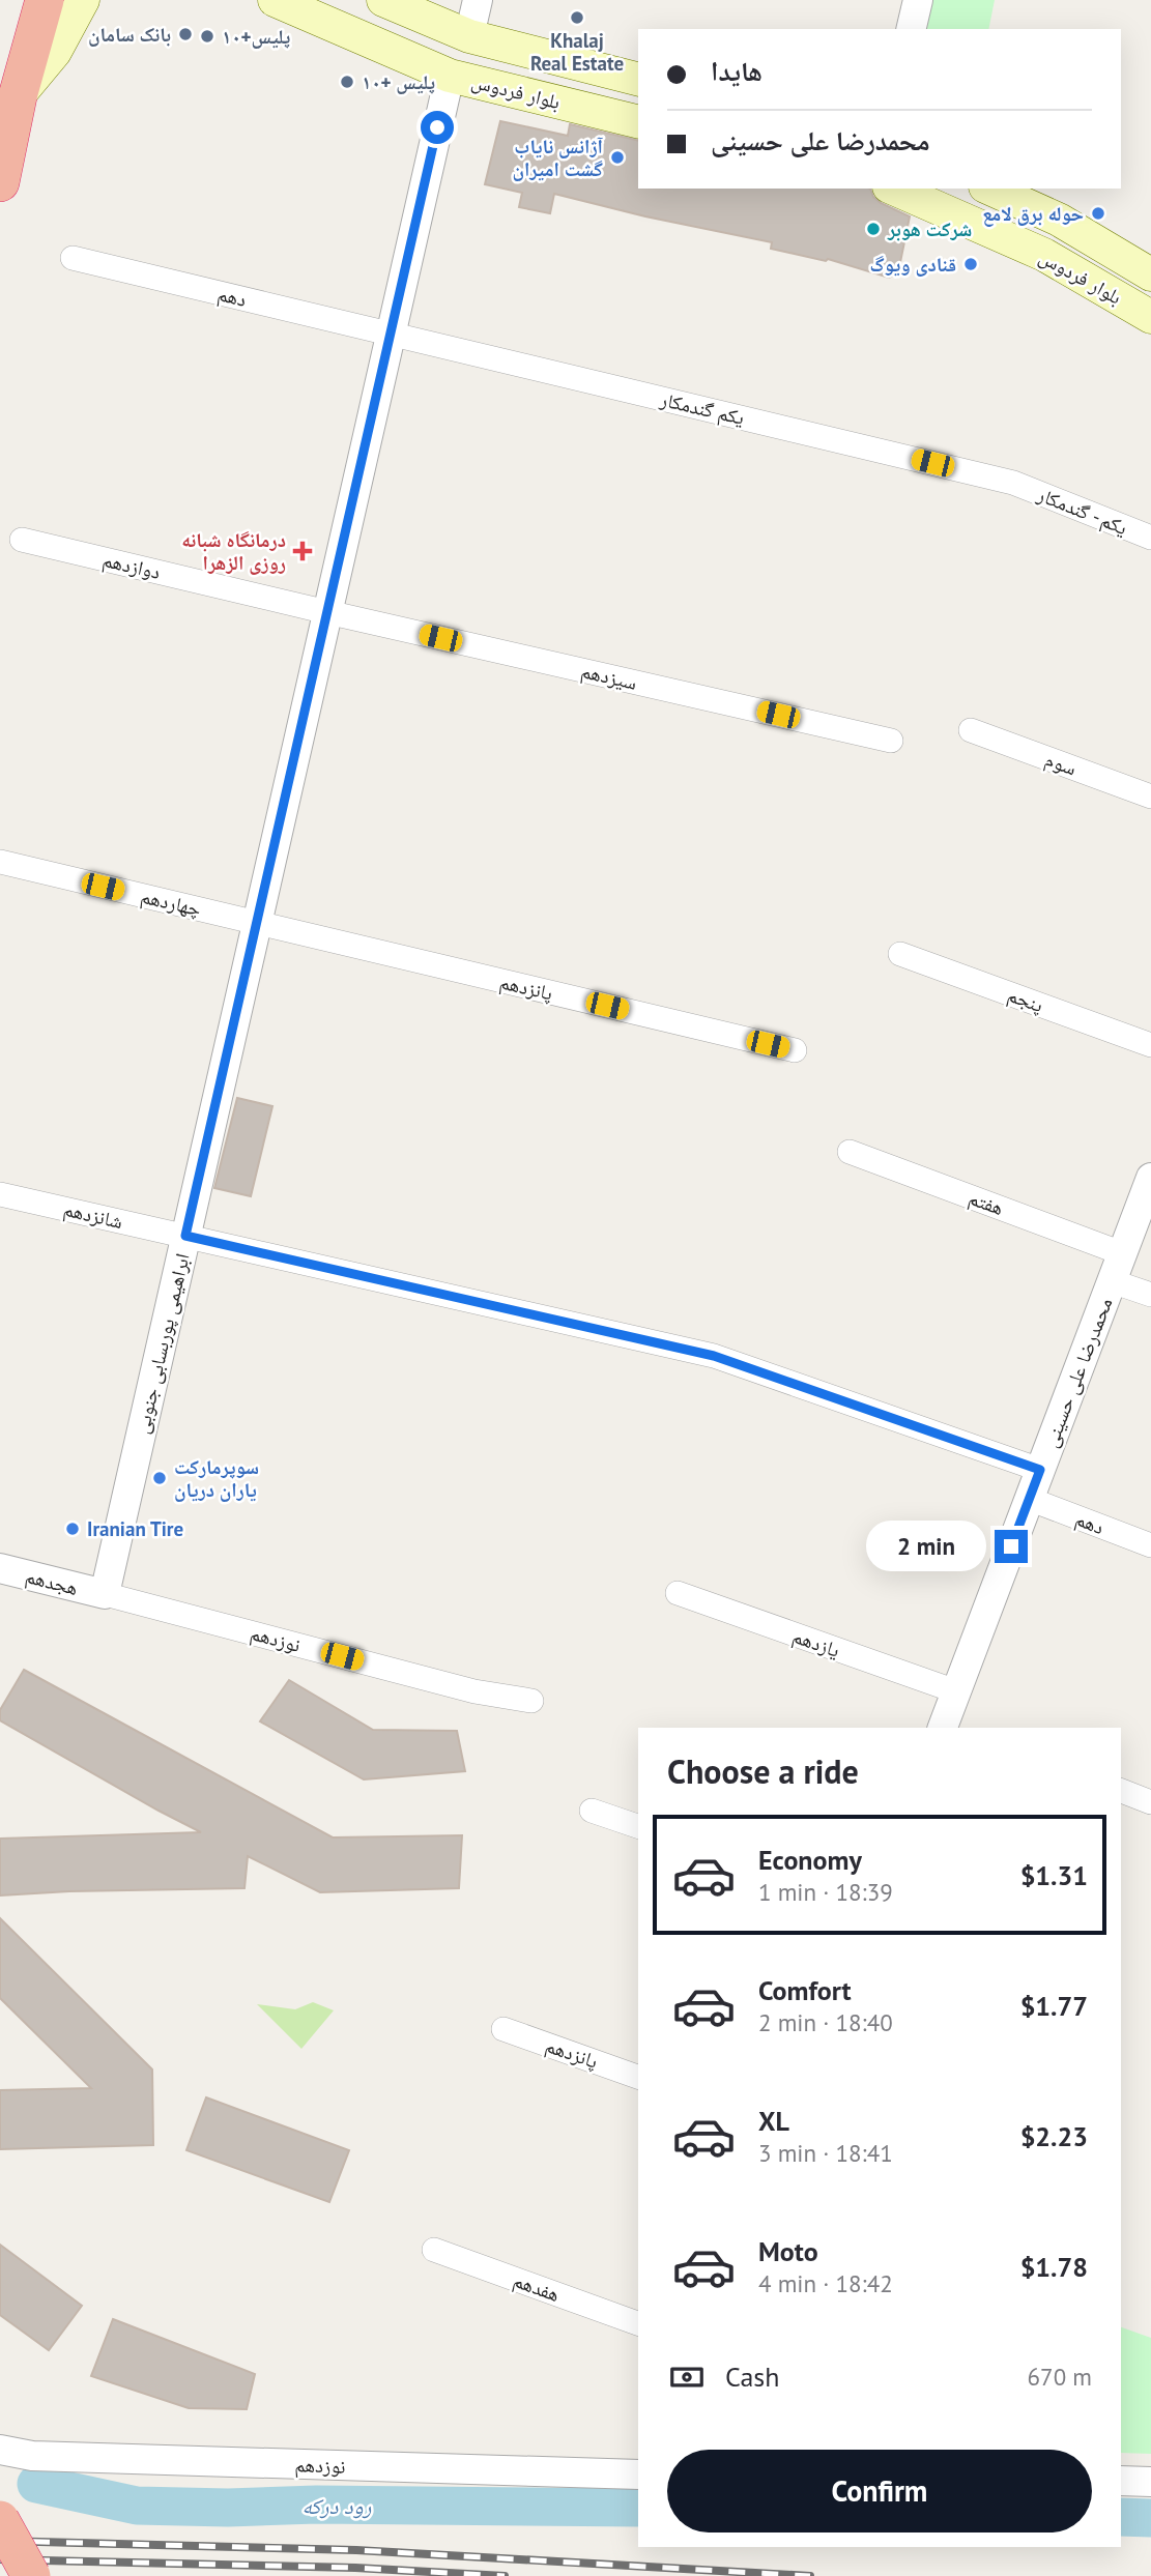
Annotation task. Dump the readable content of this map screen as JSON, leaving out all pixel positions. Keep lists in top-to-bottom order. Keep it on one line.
{"streets":{"main road":["بلوار فردوس"],"street":["دهم","یکم گندمکار","یکم - گندمکار","دوازدهم","سیزدهم","سوم","چهاردهم","پانزدهم","پنجم","هفتم","شانزدهم","ابراهیمی پوربسابی جنوبی","محمدرضا علی حسینی","هجدهم","نوزدهم","یازدهم","هفدهم"]},"crossings":[["بلوار فردوس","ابراهیمی پوربسابی جنوبی"],["دهم","یکم گندمکار"],["دهم","ابراهیمی پوربسابی جنوبی"],["دهم","محمدرضا علی حسینی"],["یکم گندمکار","یکم - گندمکار"],["یکم گندمکار","ابراهیمی پوربسابی جنوبی"],["دوازدهم","سیزدهم"],["دوازدهم","ابراهیمی پوربسابی جنوبی"],["سیزدهم","ابراهیمی پوربسابی جنوبی"],["چهاردهم","پانزدهم"],["چهاردهم","ابراهیمی پوربسابی جنوبی"],["پانزدهم","ابراهیمی پوربسابی جنوبی"],["هفتم","محمدرضا علی حسینی"],["شانزدهم","ابراهیمی پوربسابی جنوبی"],["شانزدهم","محمدرضا علی حسینی"],["ابراهیمی پوربسابی جنوبی","هجدهم"],["ابراهیمی پوربسابی جنوبی","نوزدهم"],["محمدرضا علی حسینی","یازدهم"],["هجدهم","نوزدهم"]],"water":["رود درکه"],"places":{"other":["Khalaj Real Estate","بانک سامان","پلیس+١٠","پلیس +۱۰","آژانس نایاب گشت امیران","حوله برق لامع","شرکت هوبر","قنادی ویوگ","سوپرمارکت یاران دریان","Iranian Tire"],"health":["درمانگاه شبانه روزی الزهرا"]},"page":{"banner":["هایدا","محمدرضا علی حسینی"],"bubble":"2 min","heading":"Choose a ride","list":[{"name":"Economy","note":"1 min · 18:39","value":"$1.31"},{"name":"Comfort","note":"2 min · 18:40","value":"$1.77"},{"name":"XL","note":"3 min · 18:41","value":"$2.23"},{"name":"Moto","note":"4 min · 18:42","value":"$1.78"}],"pay":["Cash","670 m"],"buttons":"Confirm"}}
